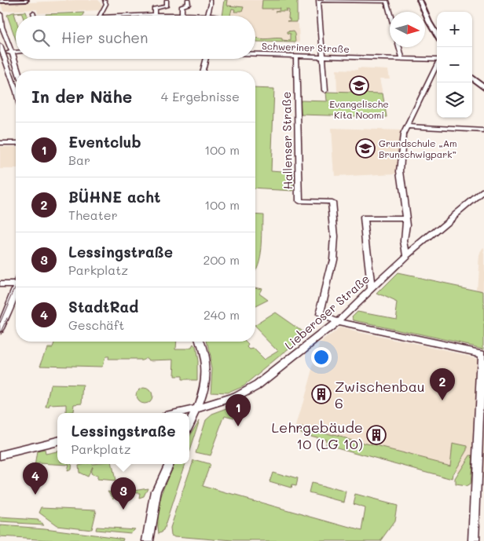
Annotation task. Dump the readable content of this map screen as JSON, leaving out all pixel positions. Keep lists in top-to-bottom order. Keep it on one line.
{"streets":{"street":["Schweriner Straße","Hallenser Straße","Lieberoser Straße"]},"crossings":[["Schweriner Straße","Hallenser Straße"],["Hallenser Straße","Lieberoser Straße"]],"places":{"school or university":["Evangelische Kita Noomi","Grundschule „Am Brunschwigpark”"],"building":["Zwischenbau 6","Lehrgebäude 10 (LG 10)"]},"north":"right","page":{"map_buttons":["+","−"],"search":"Hier suchen","heading":["In der Nähe","4 Ergebnisse"],"list":[{"mark":"1","name":"Eventclub","note":"Bar","value":"100 m"},{"mark":"2","name":"BÜHNE acht","note":"Theater","value":"100 m"},{"mark":"3","name":"Lessingstraße","note":"Parkplatz","value":"200 m"},{"mark":"4","name":"StadtRad","note":"Geschäft","value":"240 m"}],"pins":["2","1","4","3"],"popup":["Lessingstraße","Parkplatz"]}}
